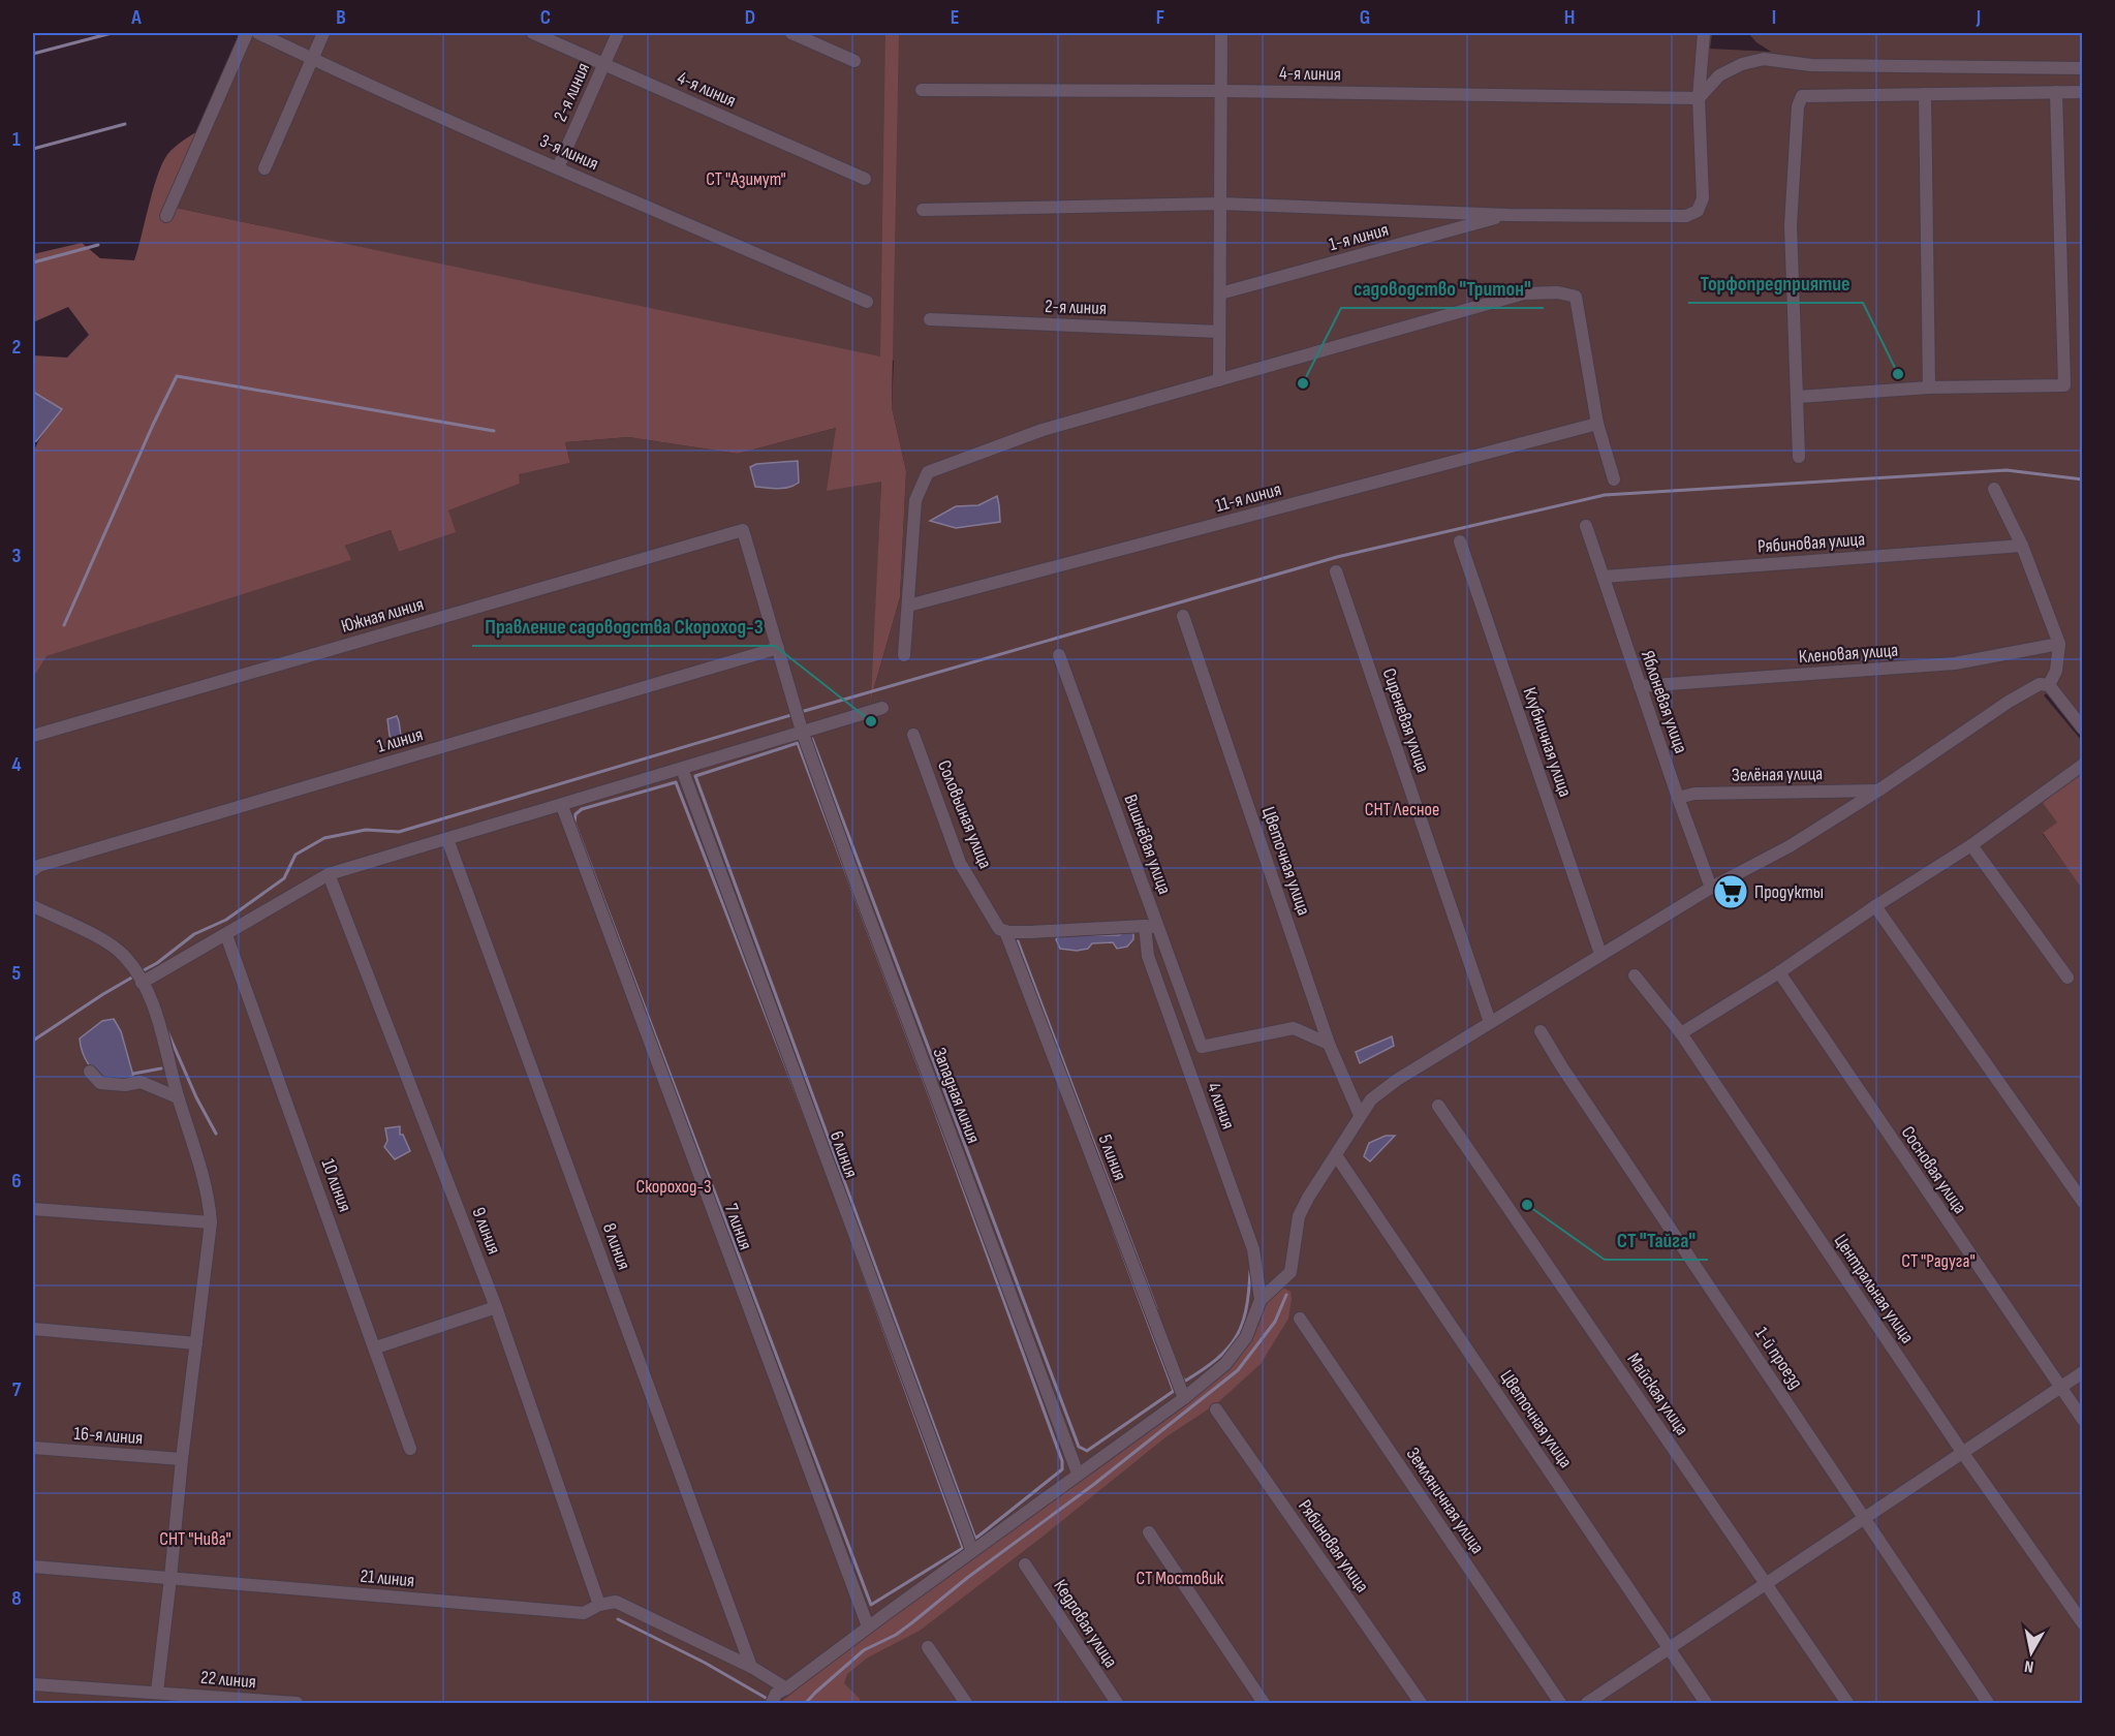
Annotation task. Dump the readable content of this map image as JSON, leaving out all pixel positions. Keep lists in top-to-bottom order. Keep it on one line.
{"streets":{"street":["4-я линия","2-я линия","3-я линия","1-я линия","11-я линия","Рябиновая улица","Южная линия","Кленовая улица","Яблоневая улица","Сиреневая улица","1 линия","Клубничная улица","Зелёная улица","Соловьиная улица","Вишнёвая улица","Цветочная улица","Западная линия","4 линия","6 линия","5 линия","Сосновая улица","10 линия","7 линия","9 линия","8 линия","Центральная улица","1-й проезд","Майская улица","16-я линия","Земляничная улица","21 линия","Кедровая улица","22 линия"]},"crossings":[["4-я линия","2-я линия"],["2-я линия","3-я линия"],["Рябиновая улица","Яблоневая улица"],["Южная линия","Западная линия"],["Кленовая улица","Яблоневая улица"],["Яблоневая улица","Зелёная улица"],["1 линия","Западная линия"],["Соловьиная улица","5 линия"],["Вишнёвая улица","Цветочная улица"],["9 линия","21 линия"],["8 линия","21 линия"]],"parks":["СТ \"Азимут\"","СНТ Лесное","Скороход-3","СТ \"Радуга\"","СНТ \"Нива\"","СТ Мостовик"],"places":{"other":["Торфопредприятие","садоводство \"Тритон\"","Правление садоводства Скороход-3","СТ \"Тайга\""],"supermarket":["Продукты"]},"north":"bottom","grid":{"columns":["A","B","C","D","E","F","G","H","I","J"],"rows":["1","2","3","4","5","6","7","8"]}}
